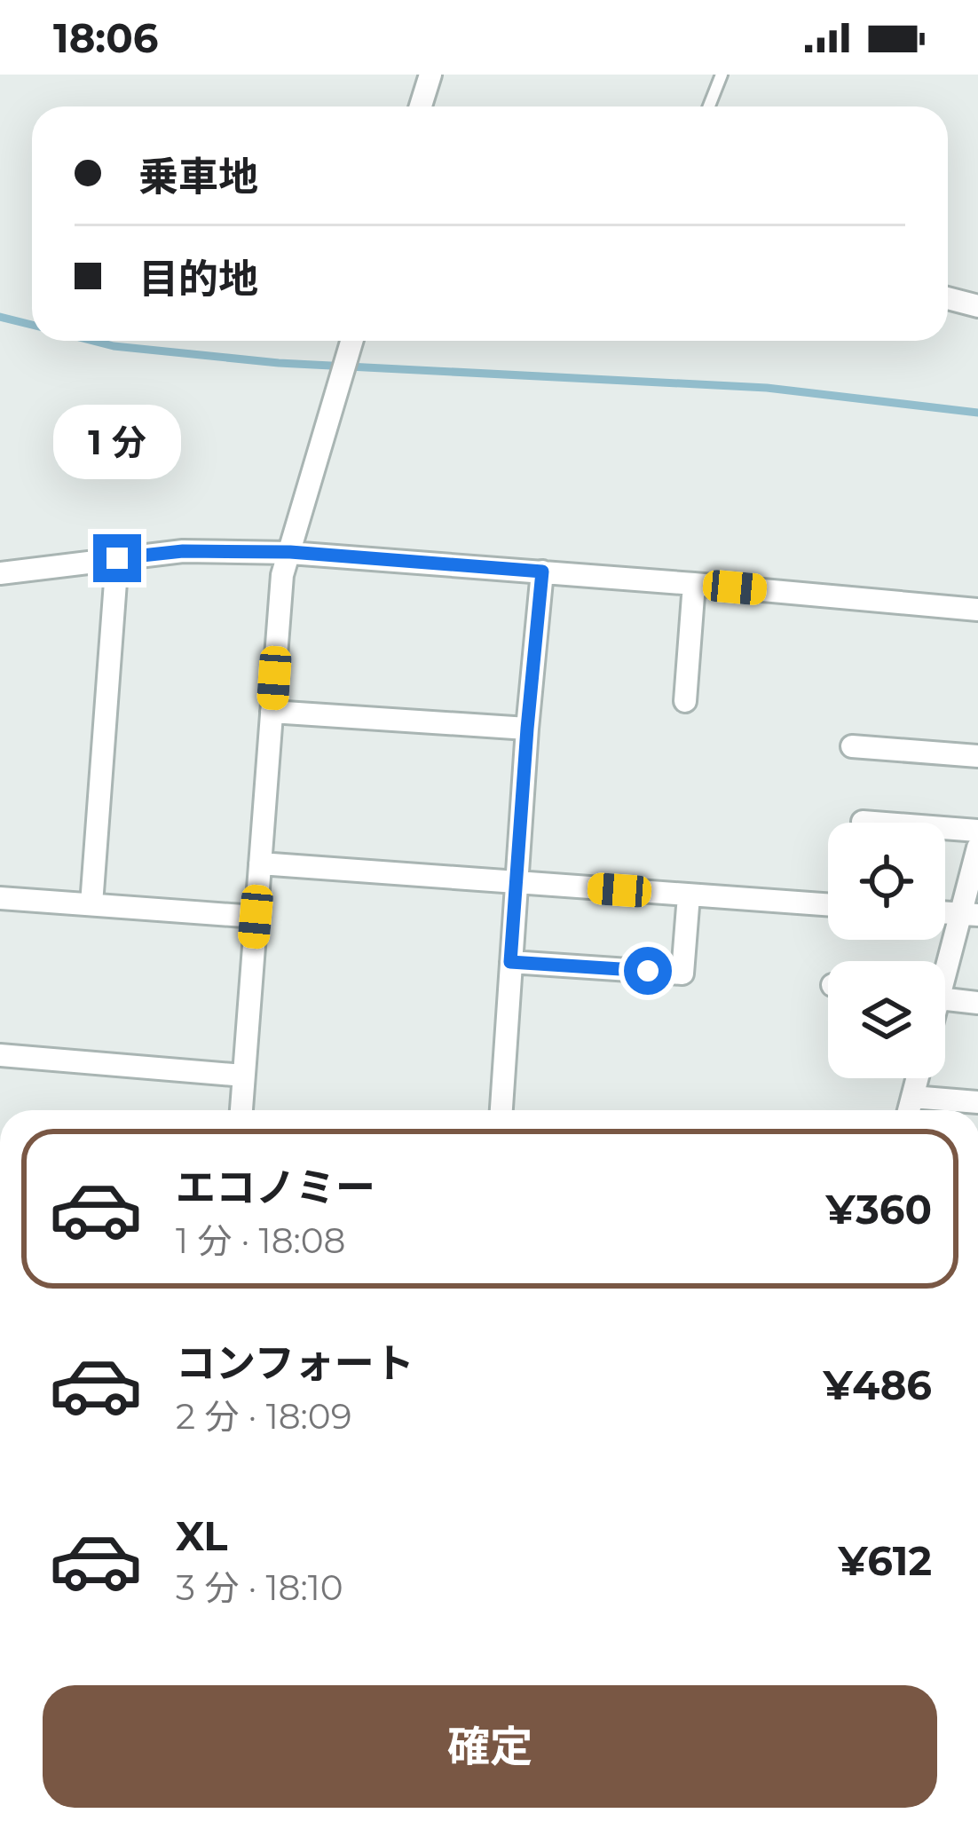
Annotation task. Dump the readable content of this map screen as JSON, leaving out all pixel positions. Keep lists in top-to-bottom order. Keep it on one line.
{"page":{"status":"18:06","banner":["乗車地","目的地"],"bubble":"1 分","list":[{"name":"エコノミー","note":"1 分 · 18:08","value":"¥360"},{"name":"コンフォート","note":"2 分 · 18:09","value":"¥486"},{"name":"XL","note":"3 分 · 18:10","value":"¥612"}],"buttons":"確定"}}
